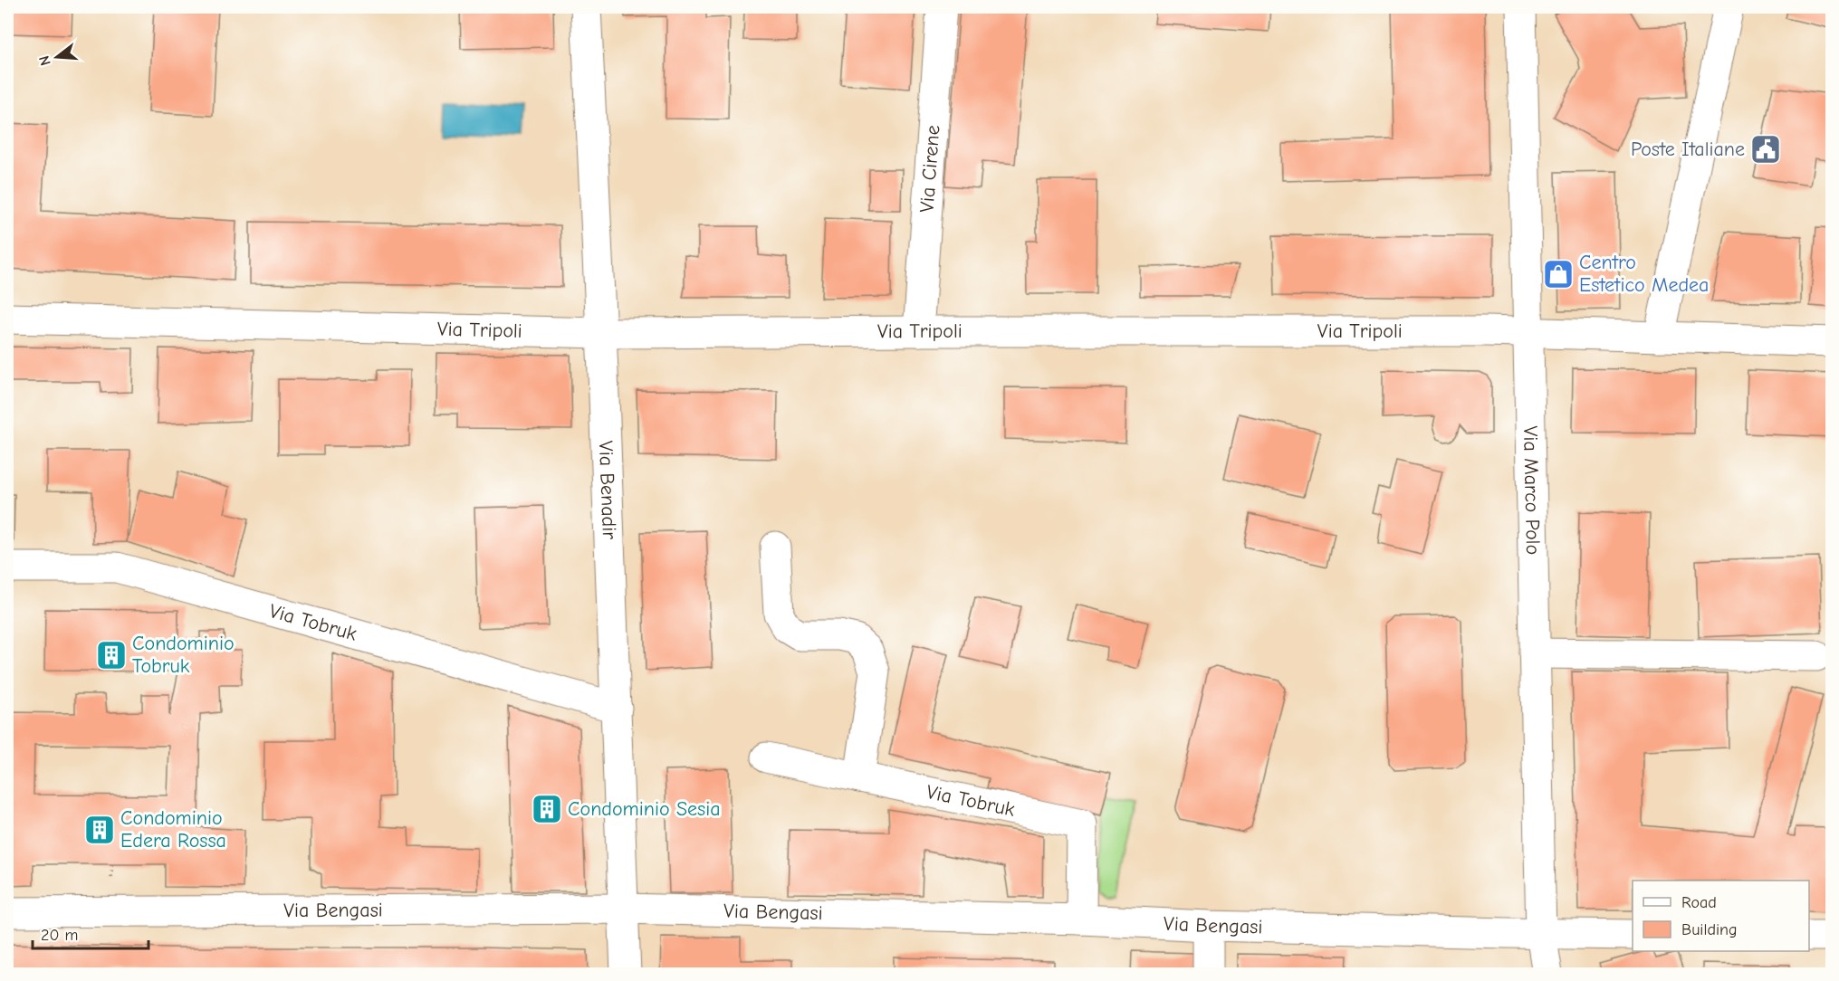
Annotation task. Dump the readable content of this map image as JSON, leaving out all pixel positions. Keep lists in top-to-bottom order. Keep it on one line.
{"streets":{"street":["Via Cirene","Via Tripoli","Via Benadir","Via Marco Polo","Via Tobruk","Via Bengasi"]},"crossings":[["Via Cirene","Via Tripoli"],["Via Tripoli","Via Benadir"],["Via Tripoli","Via Marco Polo"],["Via Benadir","Via Tobruk"],["Via Benadir","Via Bengasi"],["Via Marco Polo","Via Bengasi"],["Via Tobruk","Via Bengasi"]],"places":{"public building":["Poste Italiane"],"shop":["Centro Estetico Medea"],"building":["Condominio Tobruk","Condominio Sesia","Condominio Edera Rossa"]},"legend":["Road","Building"],"scale_bar":"20 m","north":"left"}
